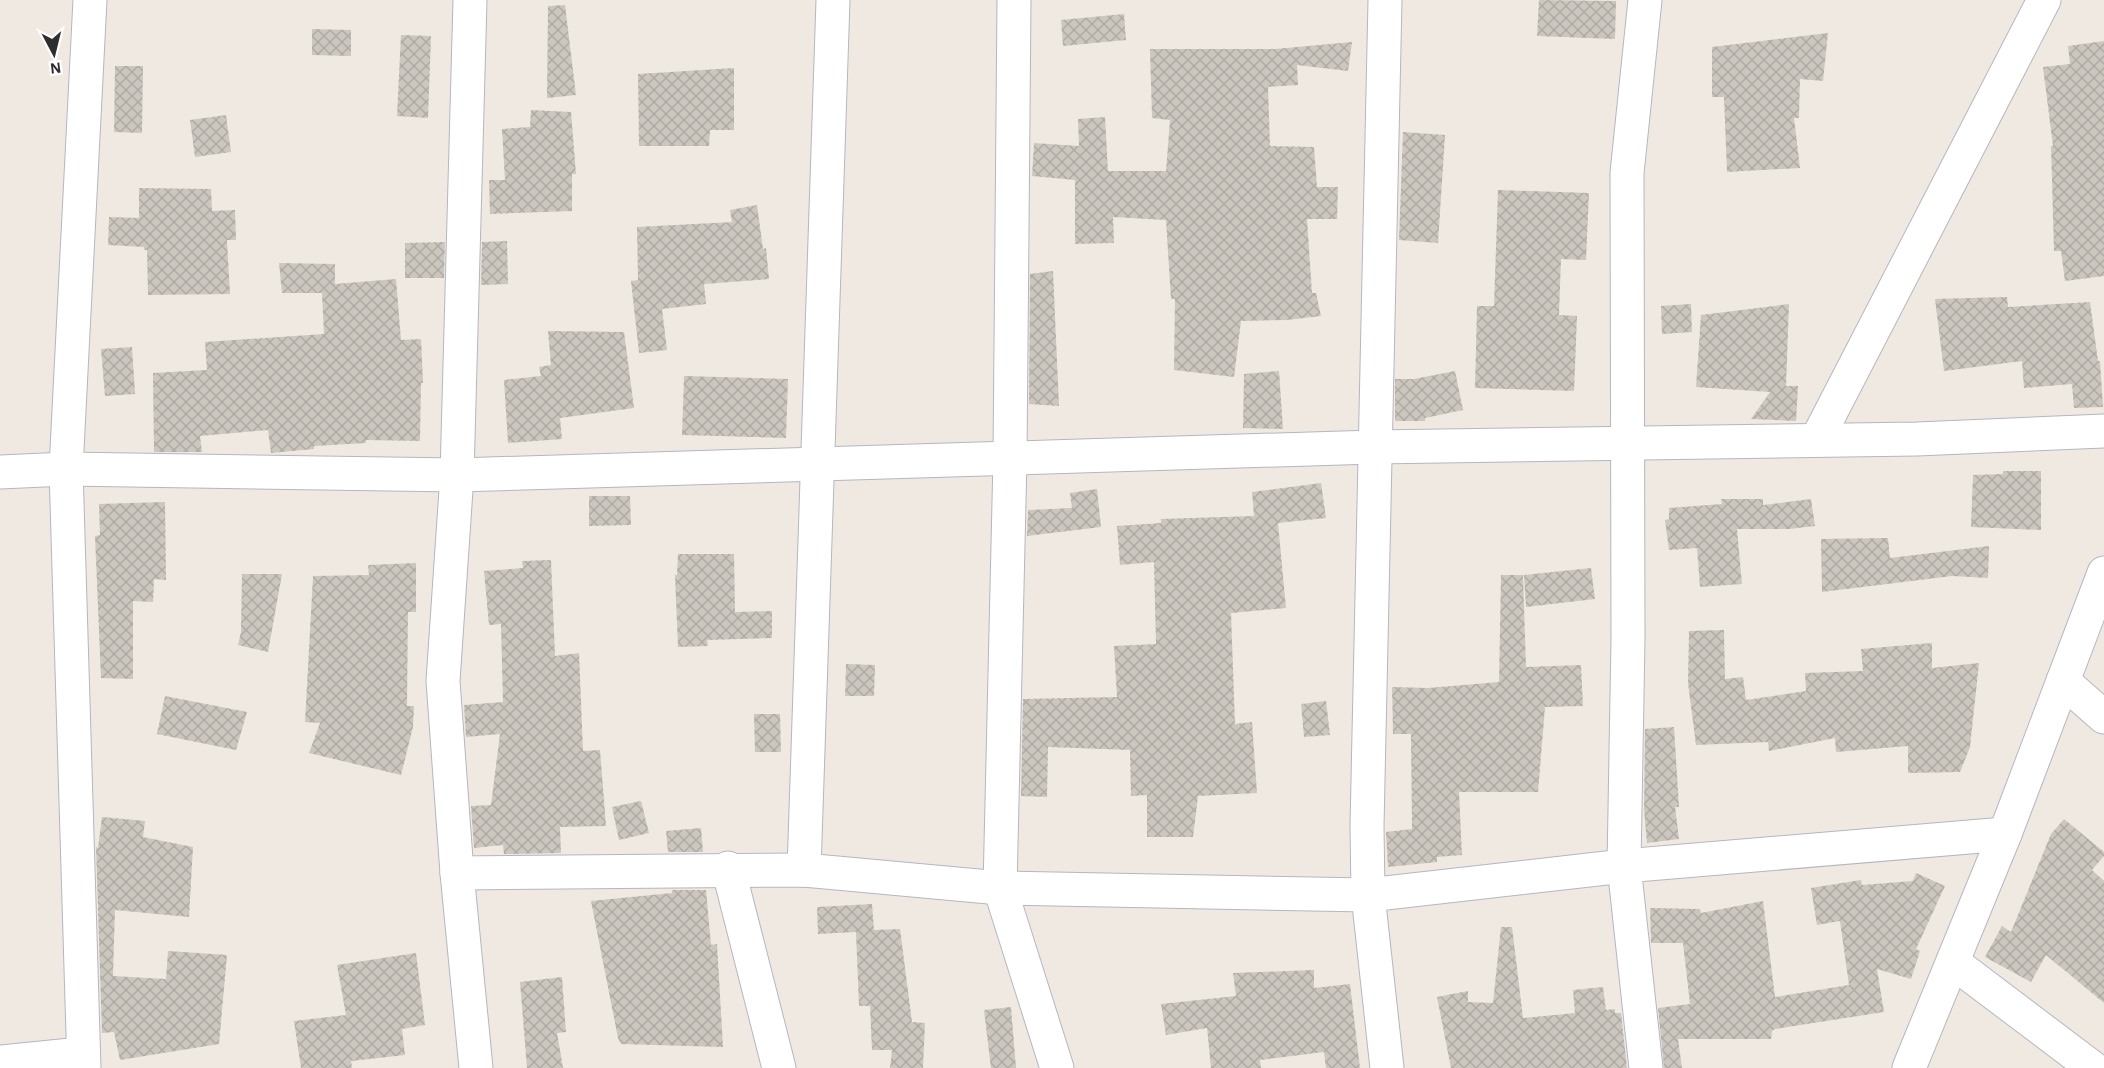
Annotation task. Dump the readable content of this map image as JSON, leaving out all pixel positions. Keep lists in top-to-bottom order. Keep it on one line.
{"north":"bottom"}
